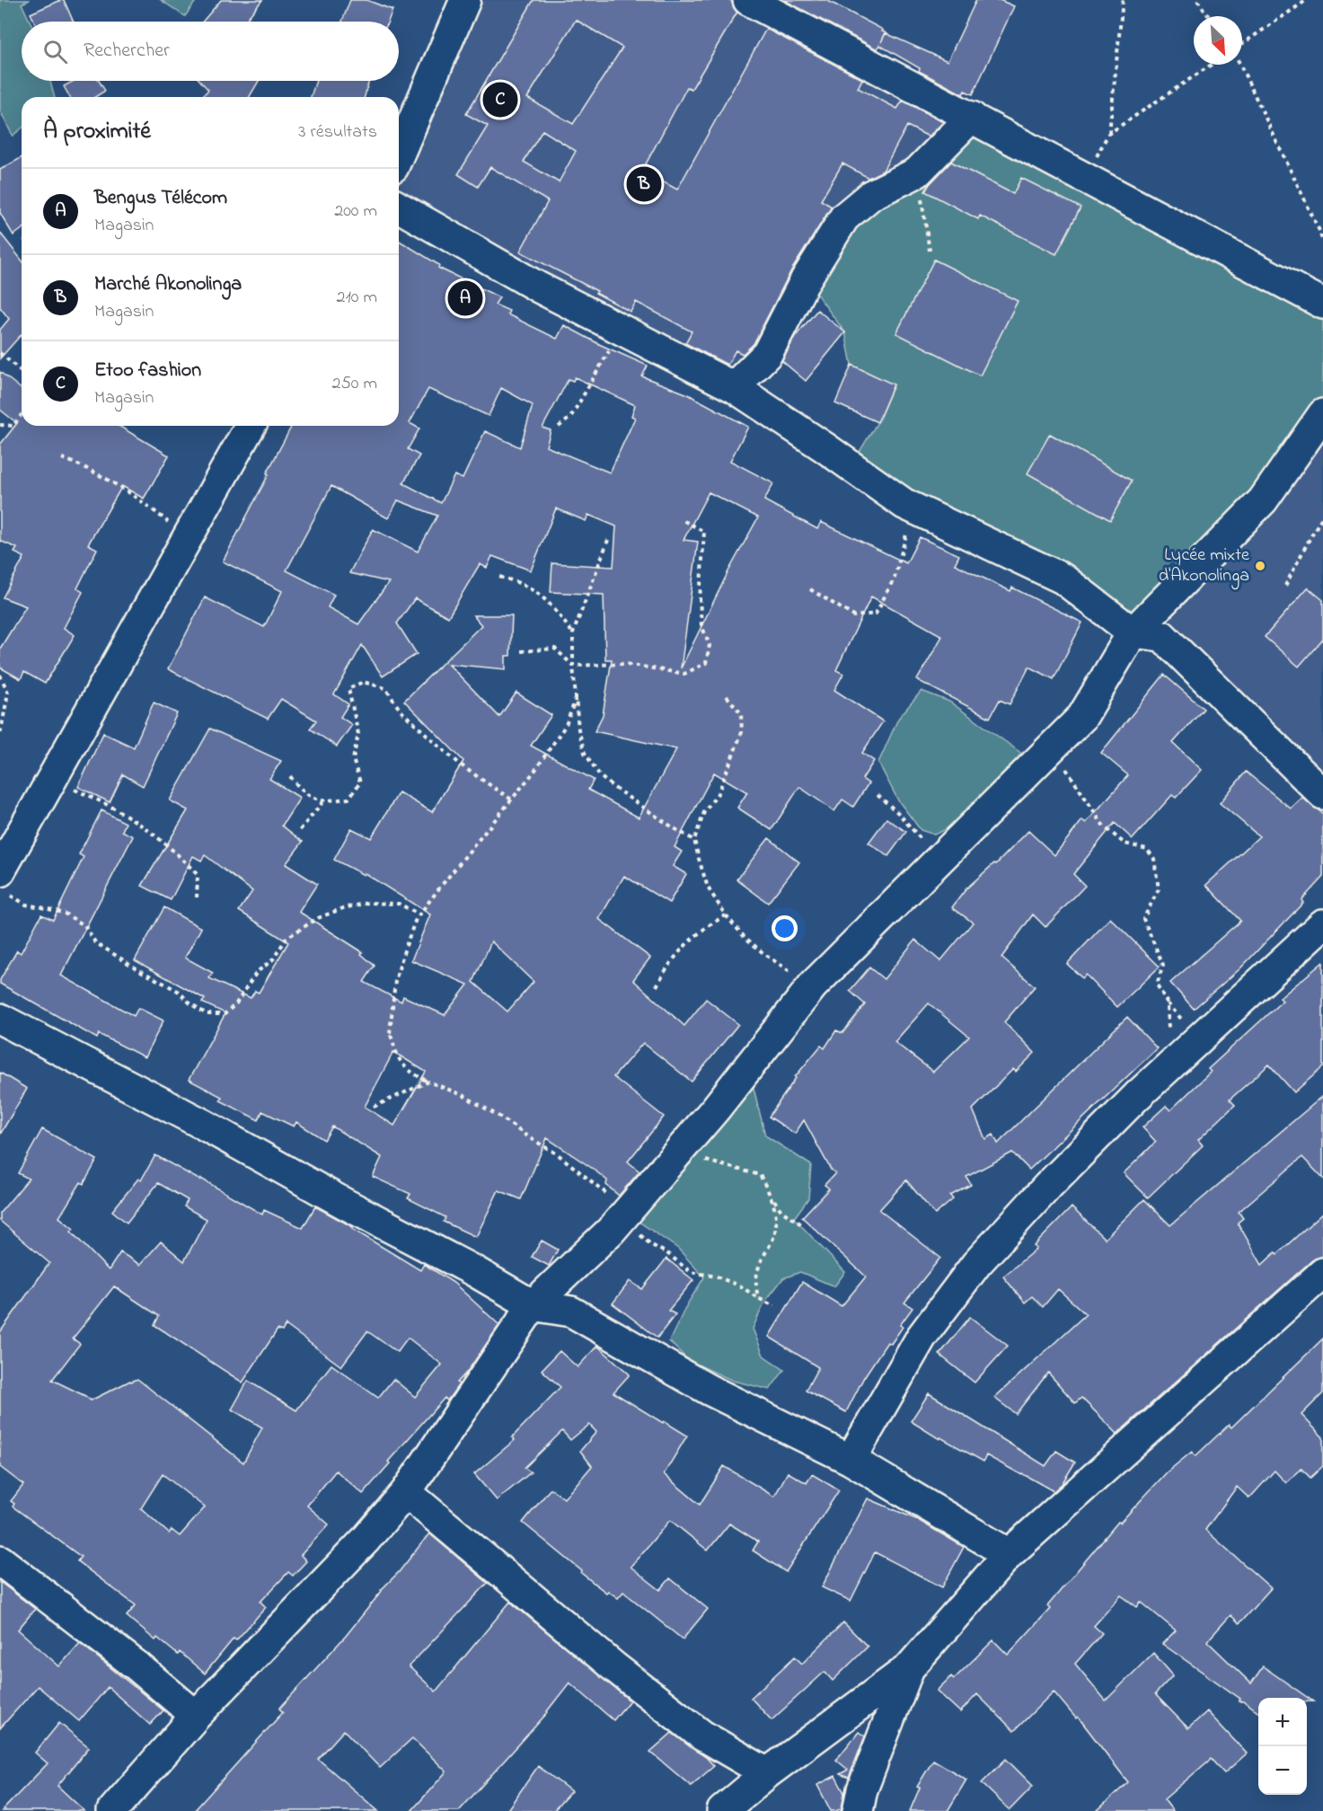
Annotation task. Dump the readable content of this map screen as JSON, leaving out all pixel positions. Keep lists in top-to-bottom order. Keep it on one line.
{"places":["Lycée mixte d'Akonolinga"],"north":"bottom right","page":{"search":"Rechercher","pins":["C","B","A"],"heading":["À proximité","3 résultats"],"list":[{"mark":"A","name":"Bengus Télécom","note":"Magasin","value":"200 m"},{"mark":"B","name":"Marché Akonolinga","note":"Magasin","value":"210 m"},{"mark":"C","name":"Etoo fashion","note":"Magasin","value":"250 m"}],"map_buttons":["+","−"]}}
